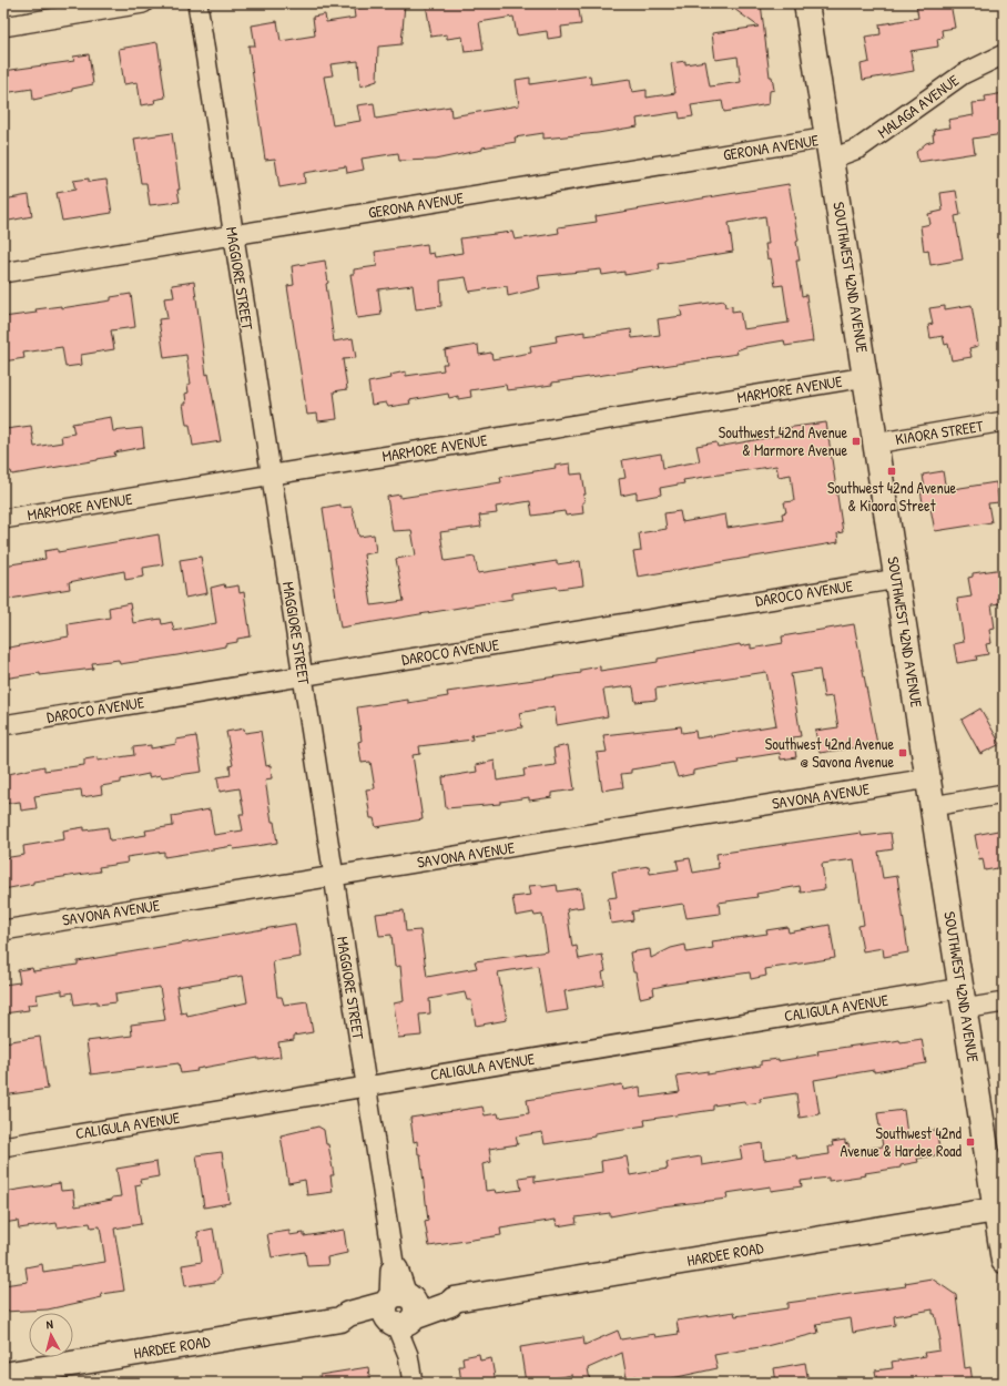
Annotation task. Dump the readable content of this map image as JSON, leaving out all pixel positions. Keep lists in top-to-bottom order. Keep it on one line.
{"streets":{"main road":["SOUTHWEST 42ND AVENUE","HARDEE ROAD"],"street":["MALAGA AVENUE","GERONA AVENUE","MAGGIORE STREET","MARMORE AVENUE","KIAORA STREET","DAROCO AVENUE","SAVONA AVENUE","CALIGULA AVENUE"]},"crossings":[["MALAGA AVENUE","GERONA AVENUE"],["MALAGA AVENUE","SOUTHWEST 42ND AVENUE"],["GERONA AVENUE","SOUTHWEST 42ND AVENUE"],["GERONA AVENUE","MAGGIORE STREET"],["SOUTHWEST 42ND AVENUE","MARMORE AVENUE"],["SOUTHWEST 42ND AVENUE","KIAORA STREET"],["SOUTHWEST 42ND AVENUE","DAROCO AVENUE"],["SOUTHWEST 42ND AVENUE","SAVONA AVENUE"],["SOUTHWEST 42ND AVENUE","CALIGULA AVENUE"],["SOUTHWEST 42ND AVENUE","HARDEE ROAD"],["MAGGIORE STREET","MARMORE AVENUE"],["MAGGIORE STREET","DAROCO AVENUE"],["MAGGIORE STREET","SAVONA AVENUE"],["MAGGIORE STREET","CALIGULA AVENUE"],["MAGGIORE STREET","HARDEE ROAD"]],"places":{"transit":["Southwest 42nd Avenue & Marmore Avenue","Southwest 42nd Avenue & Kiaora Street","Southwest 42nd Avenue @ Savona Avenue","Southwest 42nd Avenue & Hardee Road"]},"north":"top"}
